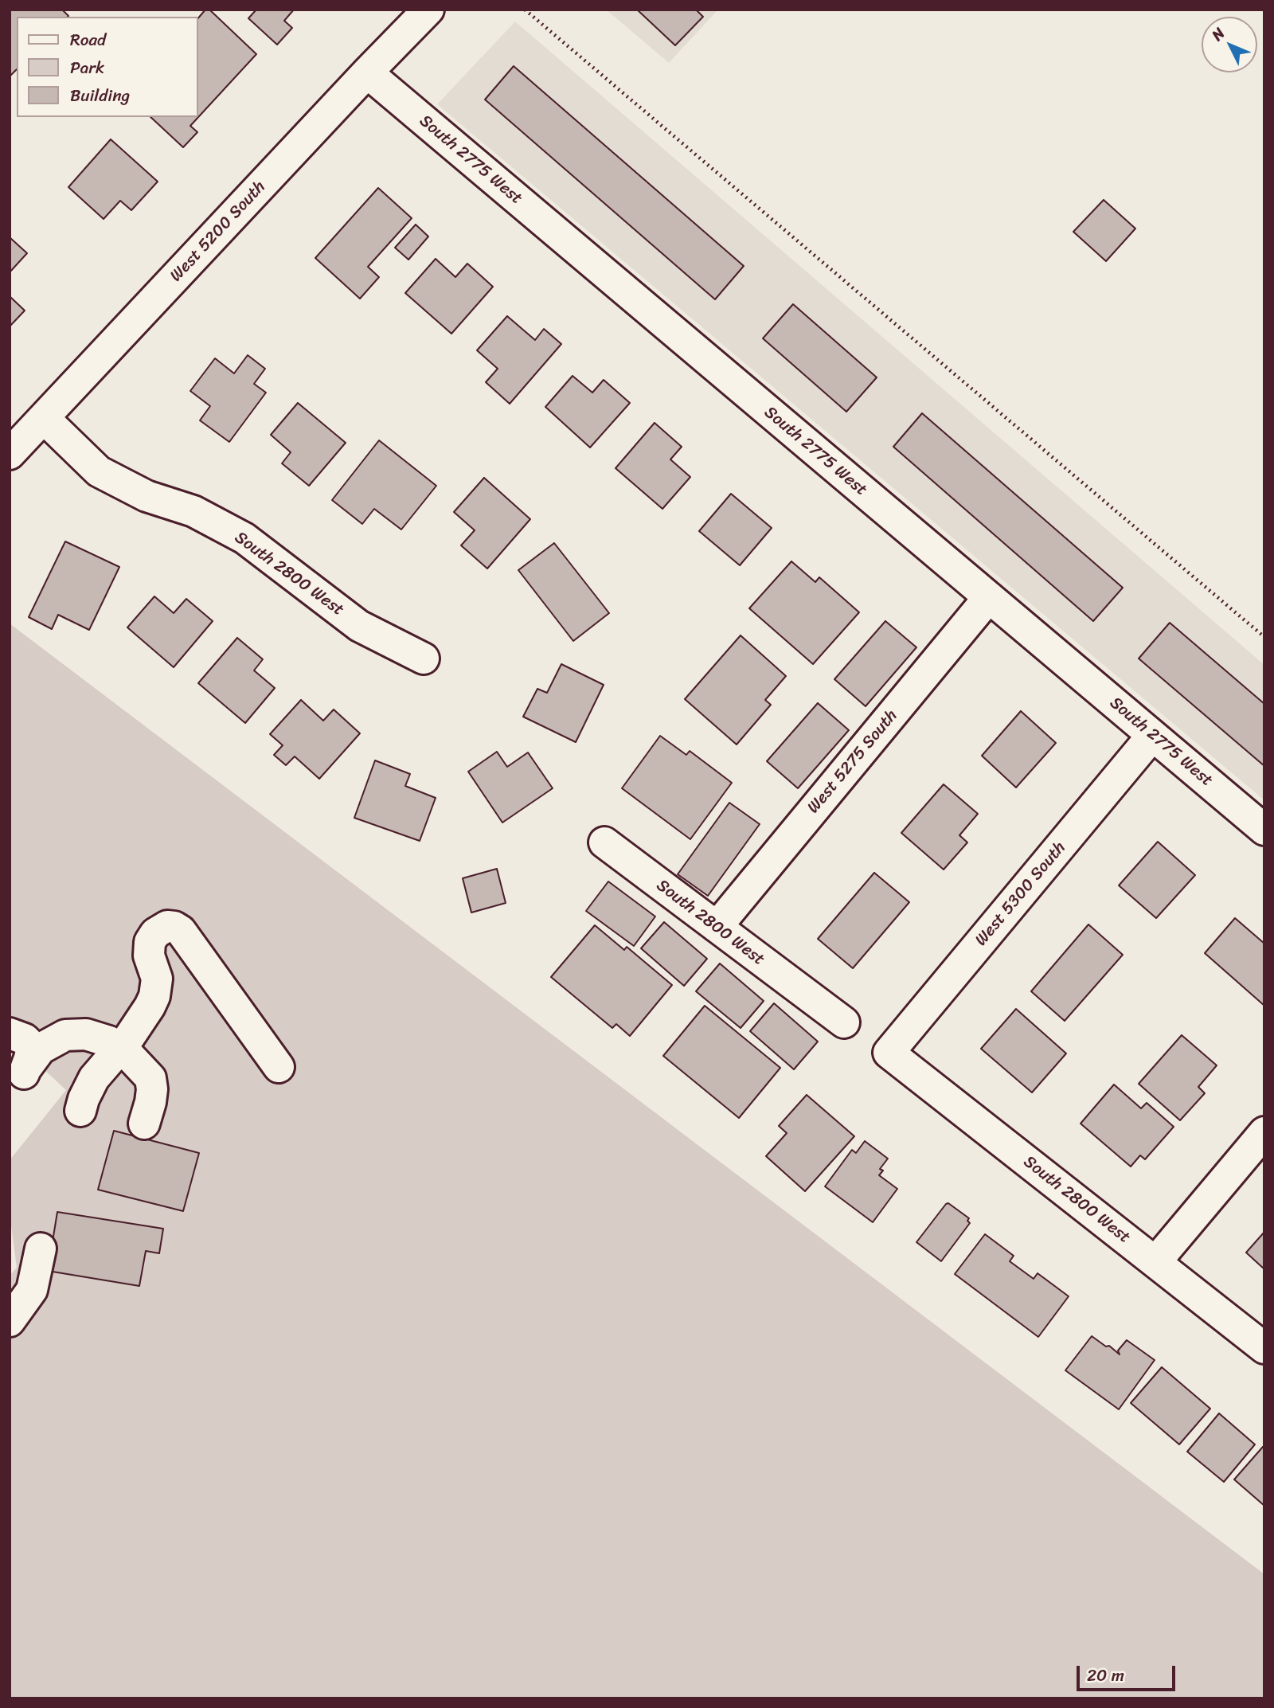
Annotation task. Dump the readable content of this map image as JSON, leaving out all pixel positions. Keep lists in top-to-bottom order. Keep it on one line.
{"streets":{"street":["South 2775 West","West 5200 South","South 2800 West","West 5275 South","West 5300 South"]},"crossings":[["South 2775 West","West 5200 South"],["South 2775 West","West 5275 South"],["South 2775 West","West 5300 South"],["West 5200 South","South 2800 West"],["South 2800 West","West 5275 South"],["South 2800 West","West 5300 South"]],"legend":["Road","Park","Building"],"scale_bar":"20 m","north":"top left"}
